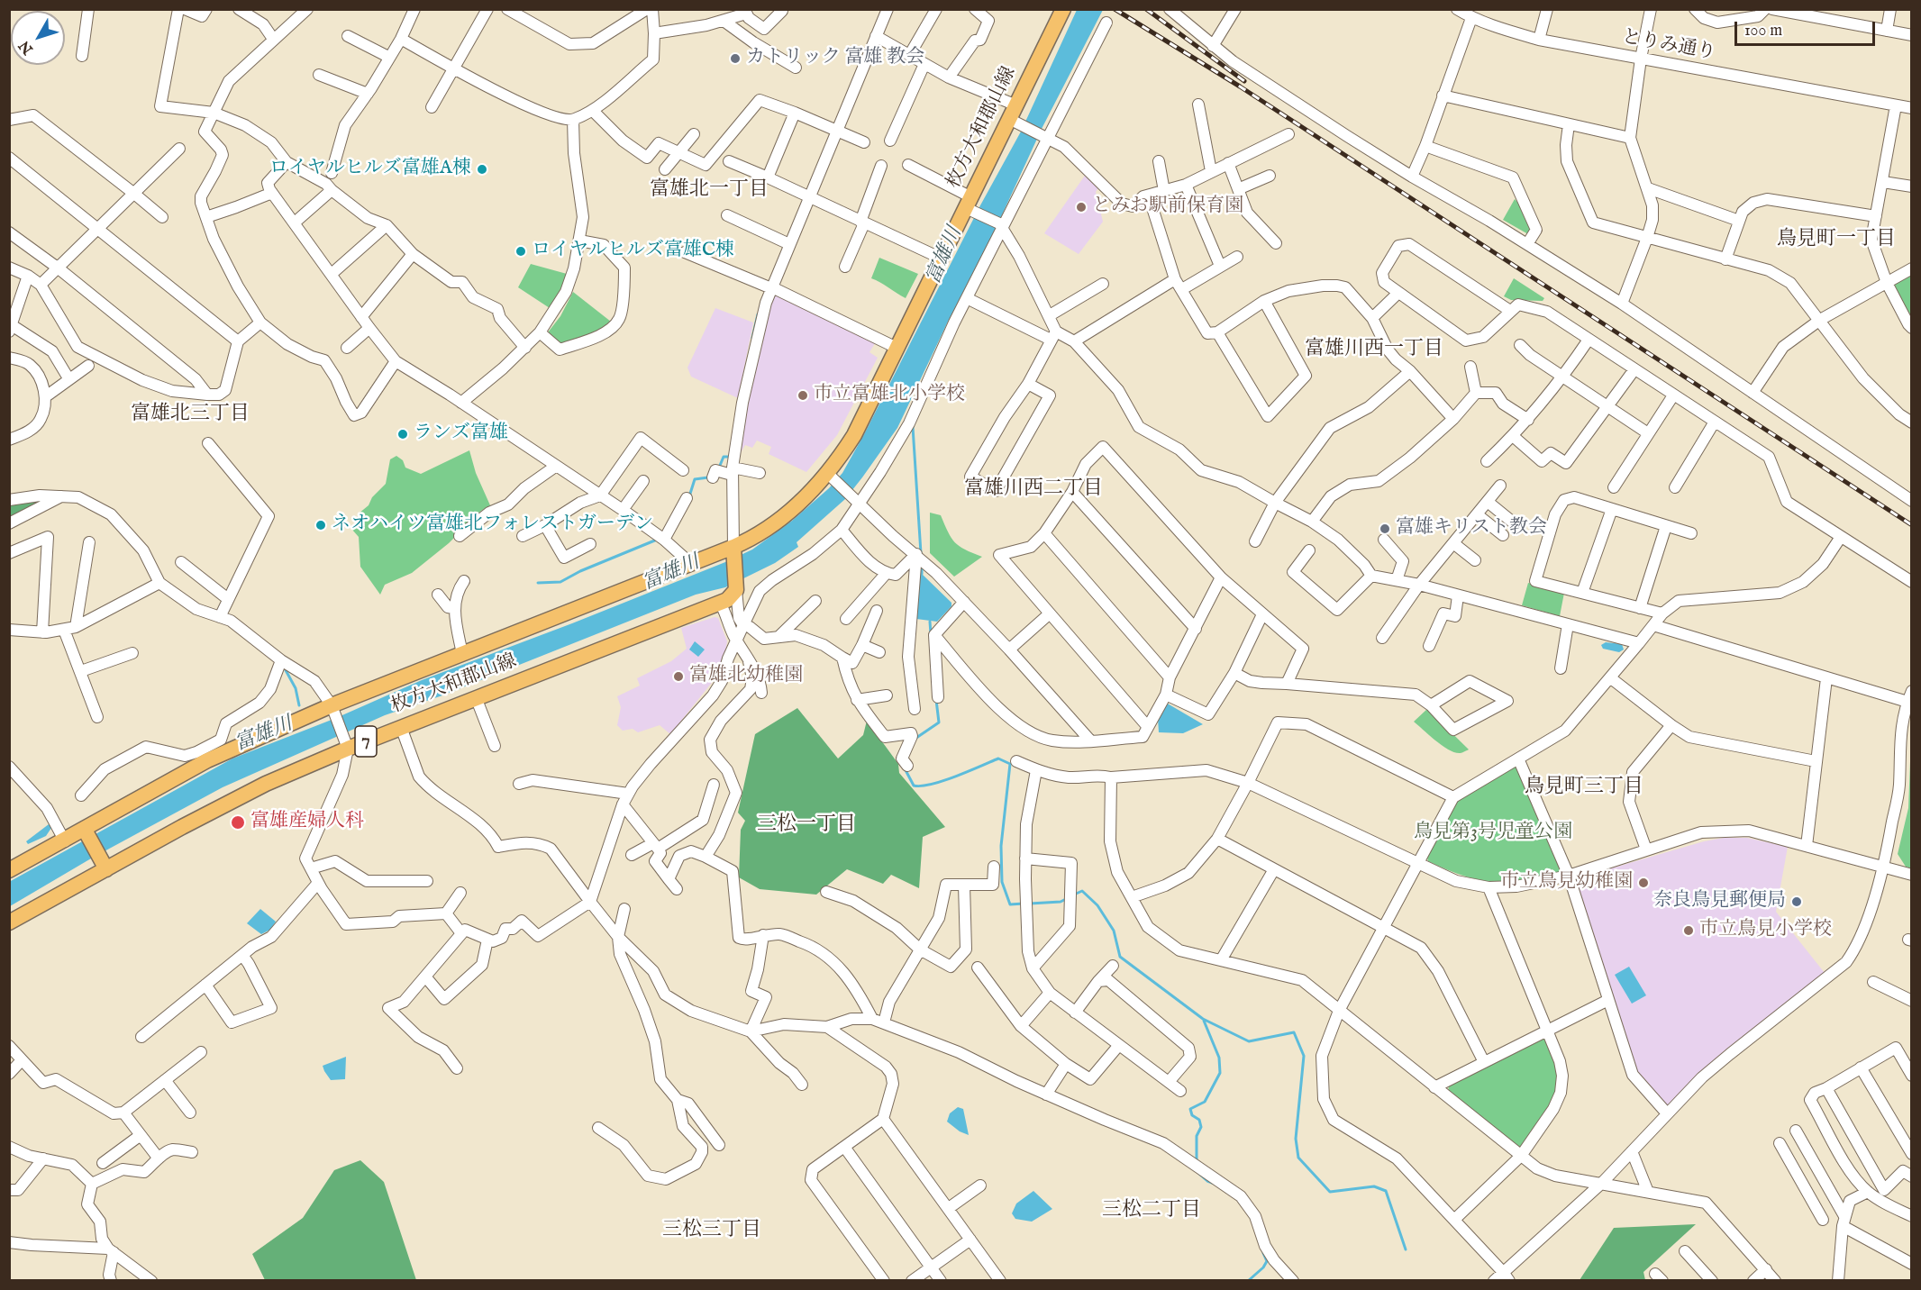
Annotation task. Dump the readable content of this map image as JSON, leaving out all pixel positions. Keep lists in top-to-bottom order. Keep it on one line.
{"streets":{"main road":["枚方大和郡山線","7"],"street":["とりみ通り"]},"districts":["富雄北一丁目","鳥見町一丁目","富雄川西一丁目","富雄北三丁目","富雄川西二丁目","鳥見町三丁目","三松一丁目","三松二丁目","三松三丁目"],"water":["富雄川"],"parks":["鳥見第3号児童公園"],"places":["カトリック 富雄 教会","ロイヤルヒルズ富雄A棟","とみお駅前保育園","ロイヤルヒルズ富雄C棟","市立富雄北小学校","ランズ富雄","ネオハイツ富雄北フォレストガーデン","富雄キリスト教会","富雄北幼稚園","富雄産婦人科","市立鳥見幼稚園","奈良鳥見郵便局","市立鳥見小学校"],"scale_bar":"100 m","north":"bottom left"}
